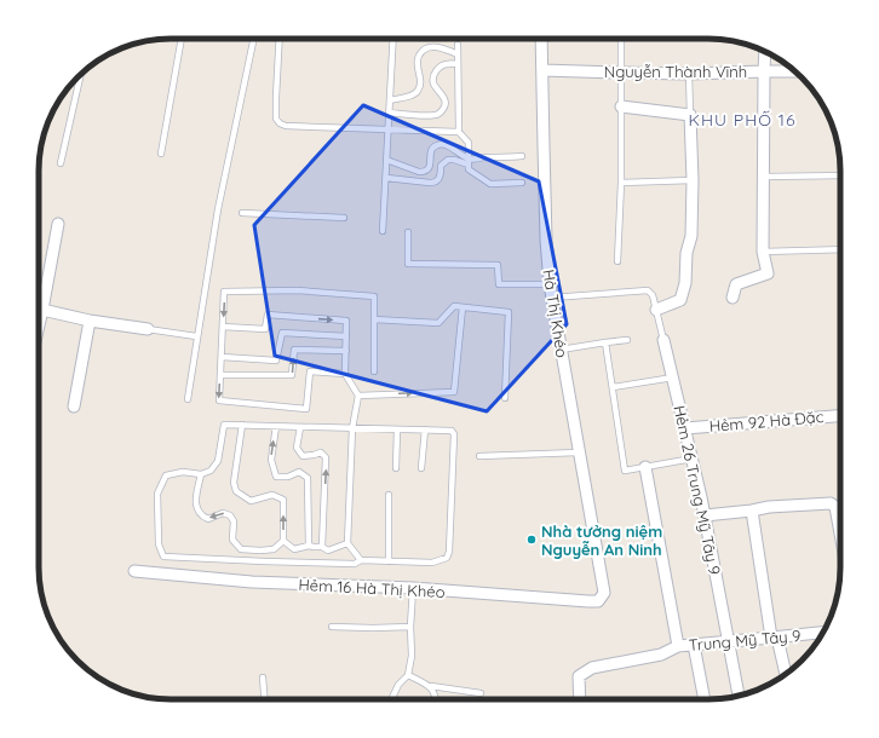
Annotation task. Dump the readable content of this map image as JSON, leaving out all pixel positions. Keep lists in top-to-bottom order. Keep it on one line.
{"streets":{"street":["Nguyễn Thành Vĩnh","Hà Thị Khéo","Hẻm 92 Hà Đặc","Hẻm 26 Trung Mỹ Tây 9","Hẻm 16 Hà Thị Khéo","Trung Mỹ Tây 9"]},"crossings":[["Nguyễn Thành Vĩnh","Hà Thị Khéo"],["Hà Thị Khéo","Hẻm 16 Hà Thị Khéo"],["Hẻm 92 Hà Đặc","Hẻm 26 Trung Mỹ Tây 9"],["Hẻm 26 Trung Mỹ Tây 9","Trung Mỹ Tây 9"]],"districts":["KHU PHỐ 16"],"places":["Nhà tưởng niệm Nguyễn An Ninh"]}
